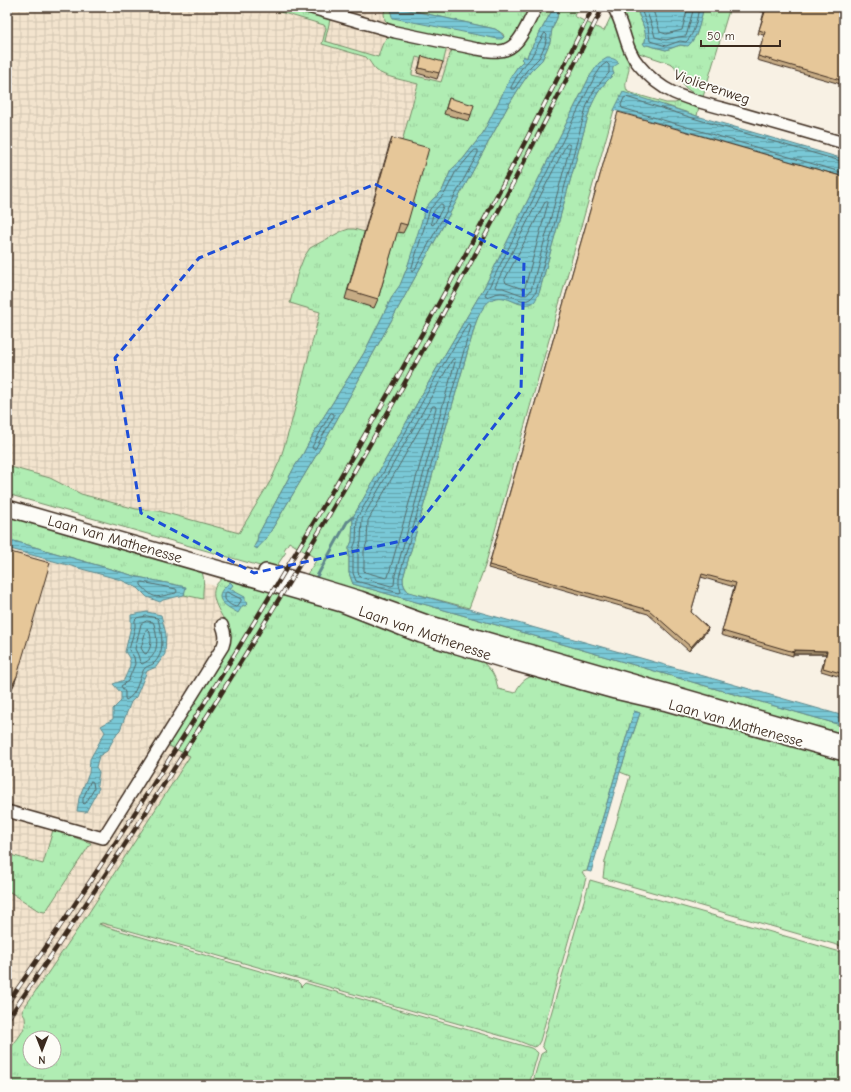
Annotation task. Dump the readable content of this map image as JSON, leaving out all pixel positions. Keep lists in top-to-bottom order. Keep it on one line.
{"streets":{"street":["Violierenweg","Laan van Mathenesse"]},"scale_bar":"50 m","north":"bottom"}
